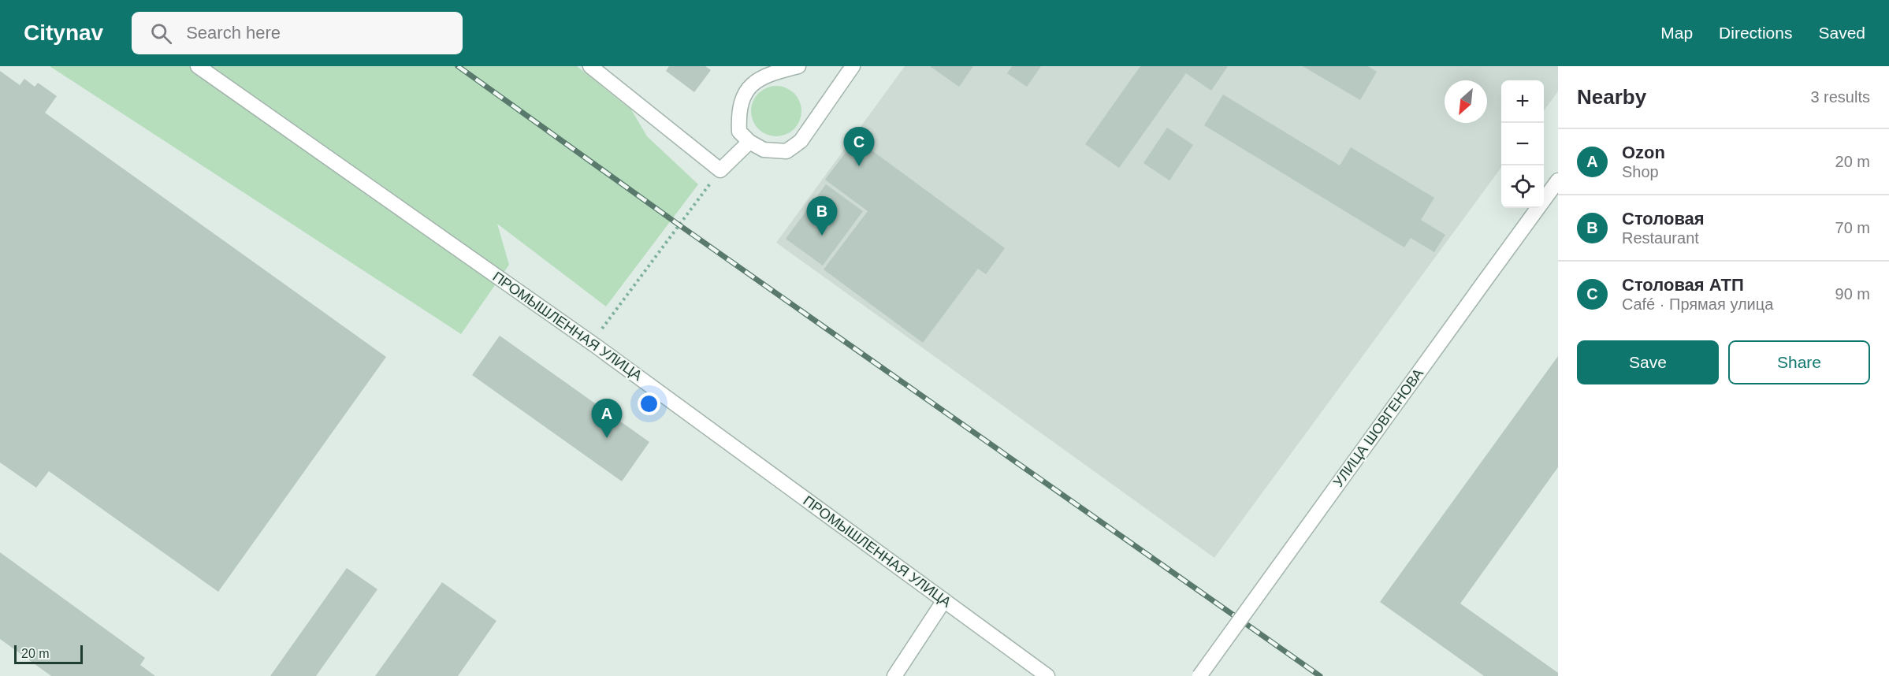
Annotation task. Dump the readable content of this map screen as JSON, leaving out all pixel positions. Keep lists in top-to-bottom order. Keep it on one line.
{"streets":{"street":["ПРОМЫШЛЕННАЯ УЛИЦА","УЛИЦА ШОВГЕНОВА"]},"scale_bar":"20 m","north":"bottom left","page":{"header":"Citynav","search":"Search here","nav":["Map","Directions","Saved"],"heading":["Nearby","3 results"],"map_buttons":["+","−"],"pins":["C","B","A"],"list":[{"mark":"A","name":"Ozon","note":"Shop","value":"20 m"},{"mark":"B","name":"Столовая","note":"Restaurant","value":"70 m"},{"mark":"C","name":"Столовая АТП","note":"Café · Прямая улица","value":"90 m"}],"buttons":["Save","Share"],"scale":"20 m"}}
